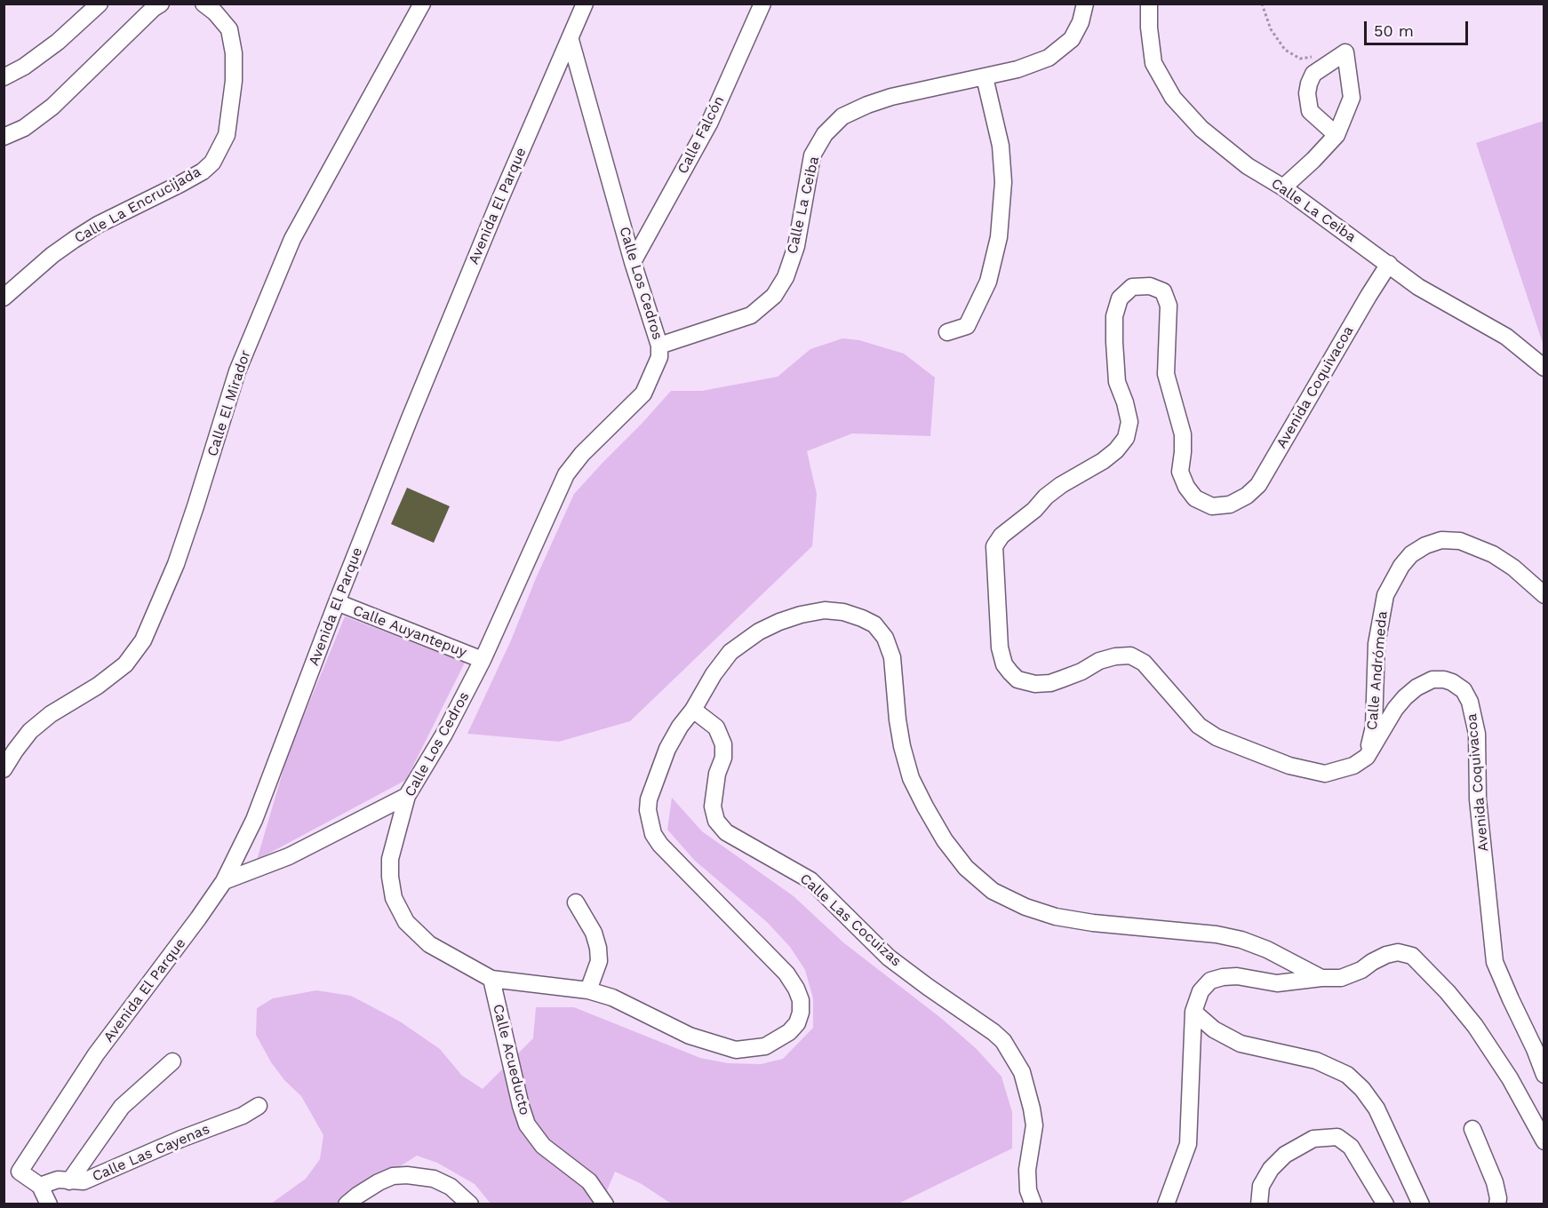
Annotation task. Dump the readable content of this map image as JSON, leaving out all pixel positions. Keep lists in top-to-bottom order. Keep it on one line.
{"streets":{"street":["Calle Falcón","Calle La Encrucijada","Calle La Ceiba","Avenida El Parque","Calle Los Cedros","Avenida Coquivacoa","Calle El Mirador","Calle Auyantepuy","Calle Andrómeda","Calle Las Cocuizas","Calle Acueducto","Calle Las Cayenas"]},"crossings":[["Calle Falcón","Calle Los Cedros"],["Calle La Ceiba","Calle Los Cedros"],["Calle La Ceiba","Avenida Coquivacoa"],["Avenida El Parque","Calle Los Cedros"],["Avenida El Parque","Calle Auyantepuy"],["Calle Los Cedros","Calle Auyantepuy"],["Calle Los Cedros","Calle Las Cocuizas"],["Calle Los Cedros","Calle Acueducto"],["Avenida Coquivacoa","Calle Andrómeda"]],"scale_bar":"50 m"}
